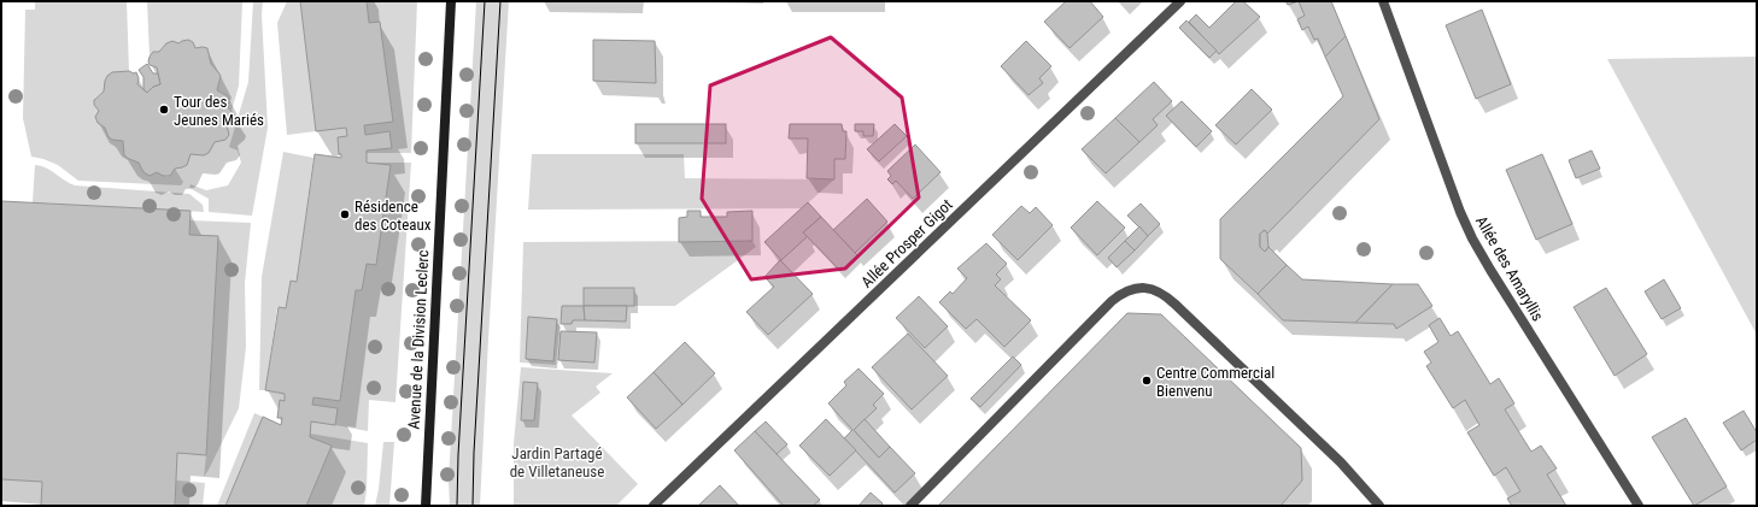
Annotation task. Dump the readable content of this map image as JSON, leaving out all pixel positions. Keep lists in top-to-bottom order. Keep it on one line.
{"streets":{"street":["Allée Prosper Gigot","Allée des Amaryllis","Avenue de la Division Leclerc"]},"parks":["Jardin Partagé de Villetaneuse"],"places":["Tour des Jeunes Mariés","Résidence des Coteaux","Centre Commercial Bienvenu"]}
